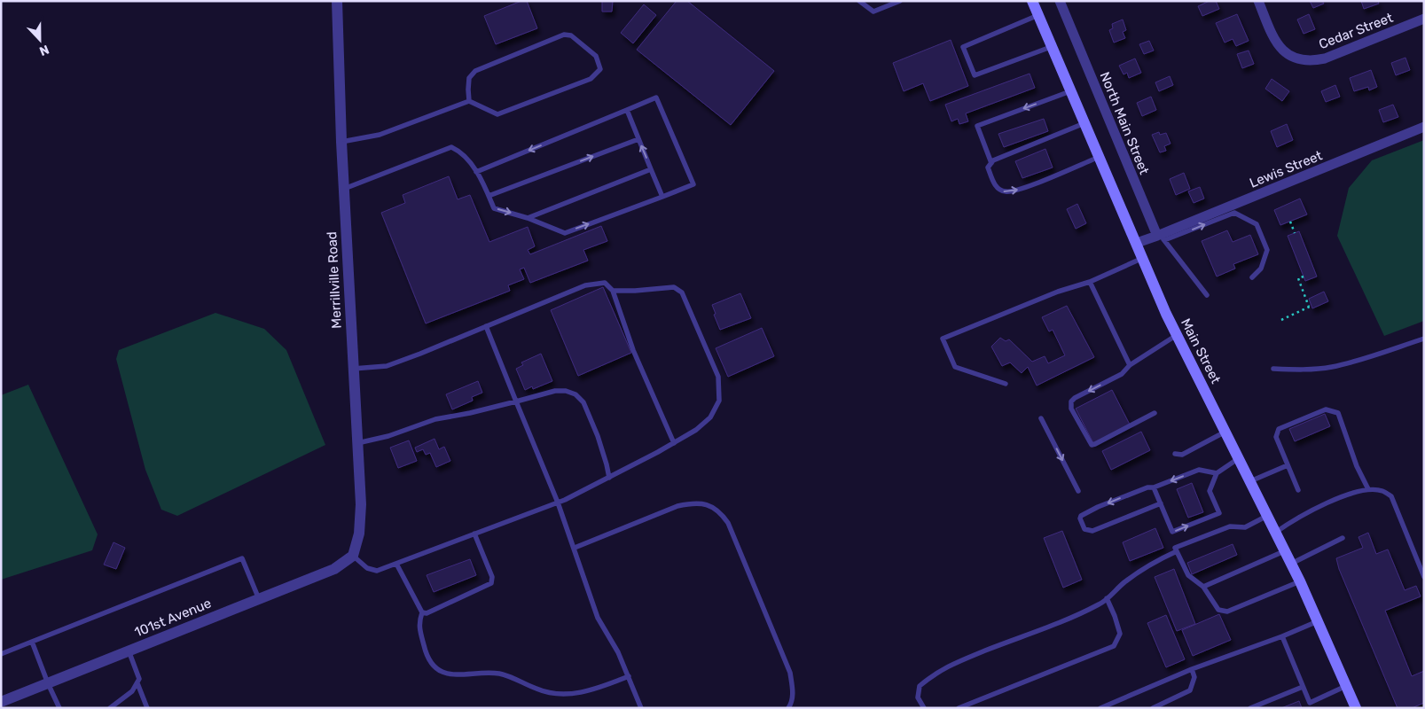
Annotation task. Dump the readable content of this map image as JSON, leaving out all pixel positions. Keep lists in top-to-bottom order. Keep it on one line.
{"streets":{"main road":["Main Street"],"street":["Cedar Street","North Main Street","Lewis Street","Merrillville Road","101st Avenue"]},"crossings":[["North Main Street","Lewis Street"],["Merrillville Road","101st Avenue"]],"north":"bottom"}
